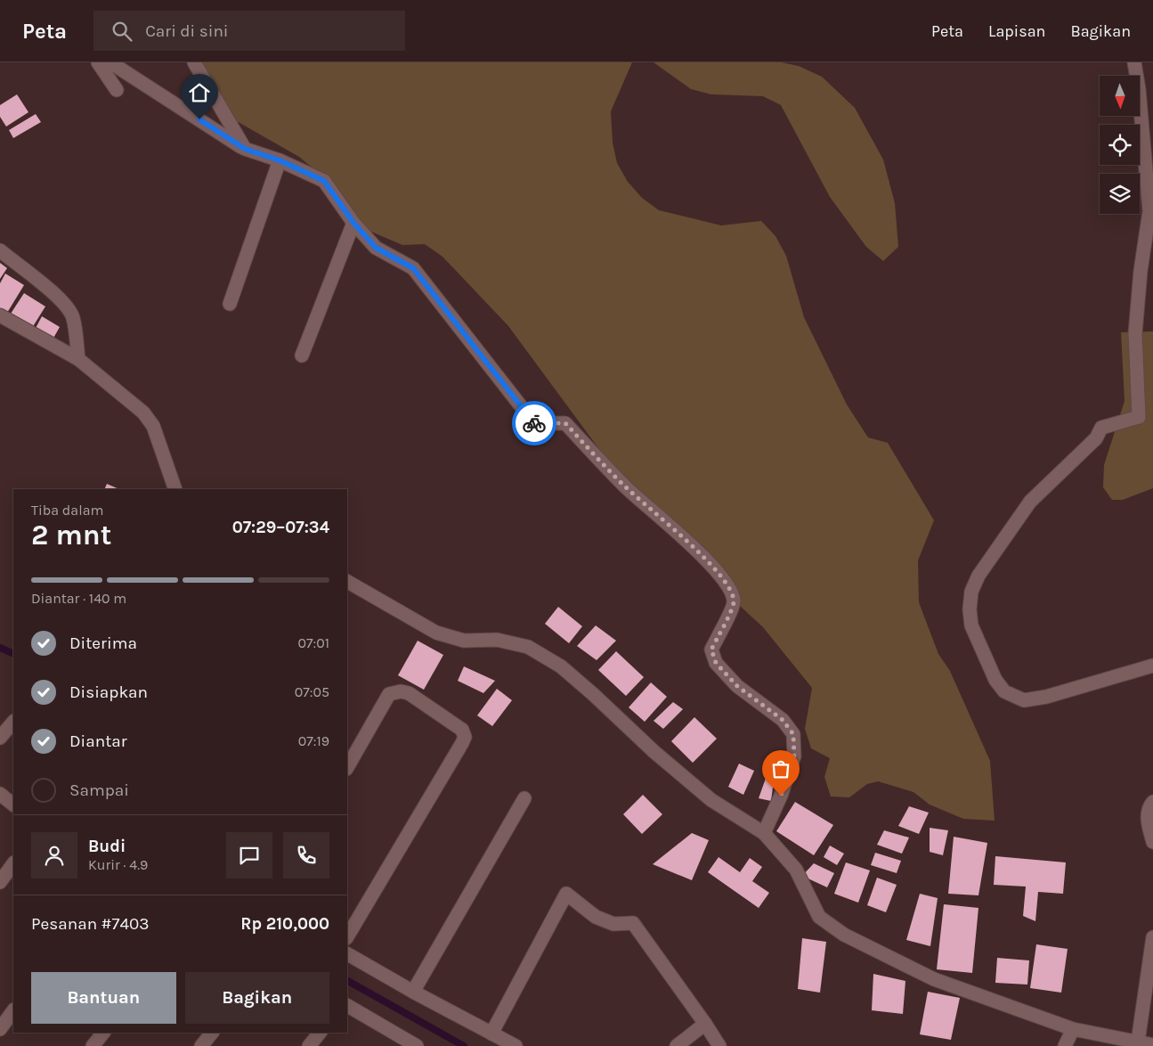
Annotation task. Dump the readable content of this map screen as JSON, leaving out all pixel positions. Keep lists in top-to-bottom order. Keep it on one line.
{"north":"bottom","page":{"header":"Peta","search":"Cari di sini","nav":["Peta","Lapisan","Bagikan"],"heading":["2 mnt","Tiba dalam","07:29–07:34"],"panel":["Budi","Kurir · 4.9","Pesanan #7403","Rp 210,000"],"bar":"Diantar · 140 m","list":[["Diterima","07:01"],["Disiapkan","07:05"],["Diantar","07:19"],"Sampai"],"buttons":["Bantuan","Bagikan"]}}
